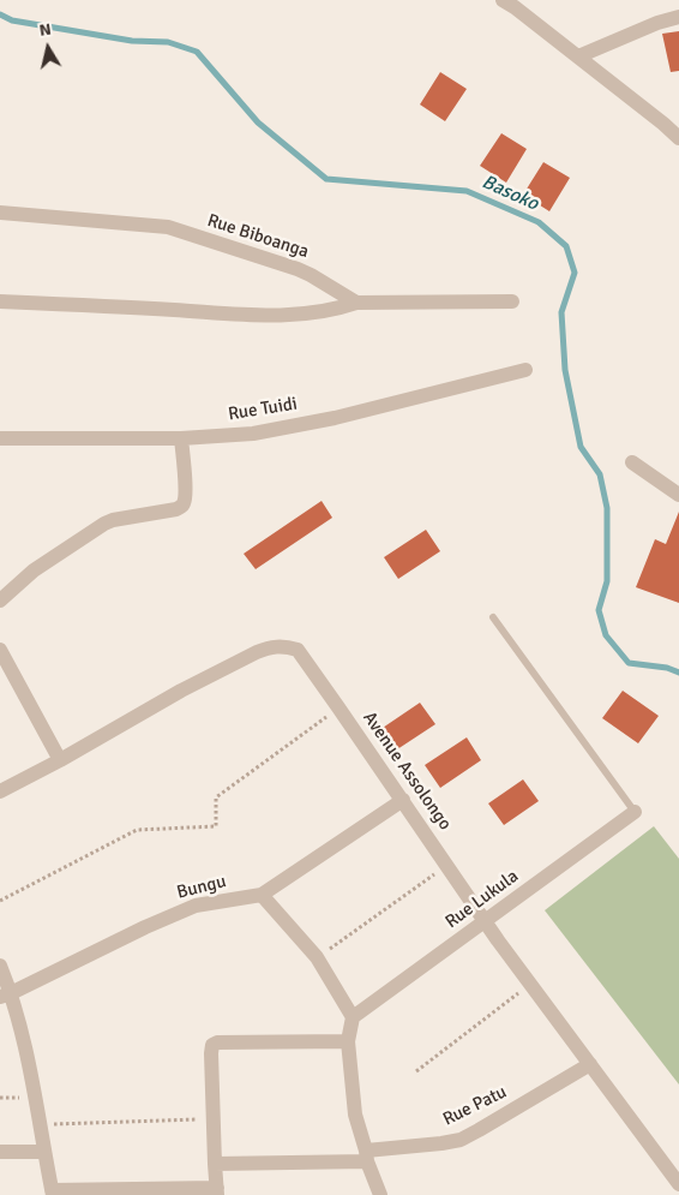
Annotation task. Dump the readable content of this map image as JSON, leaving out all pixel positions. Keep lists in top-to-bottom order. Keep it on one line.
{"streets":{"street":["Rue Biboanga","Rue Tuidi","Avenue Assolongo","Bungu","Rue Lukula","Rue Patu"]},"crossings":[["Avenue Assolongo","Bungu"],["Avenue Assolongo","Rue Lukula"],["Avenue Assolongo","Rue Patu"]],"water":["Basoko"],"north":"top"}
